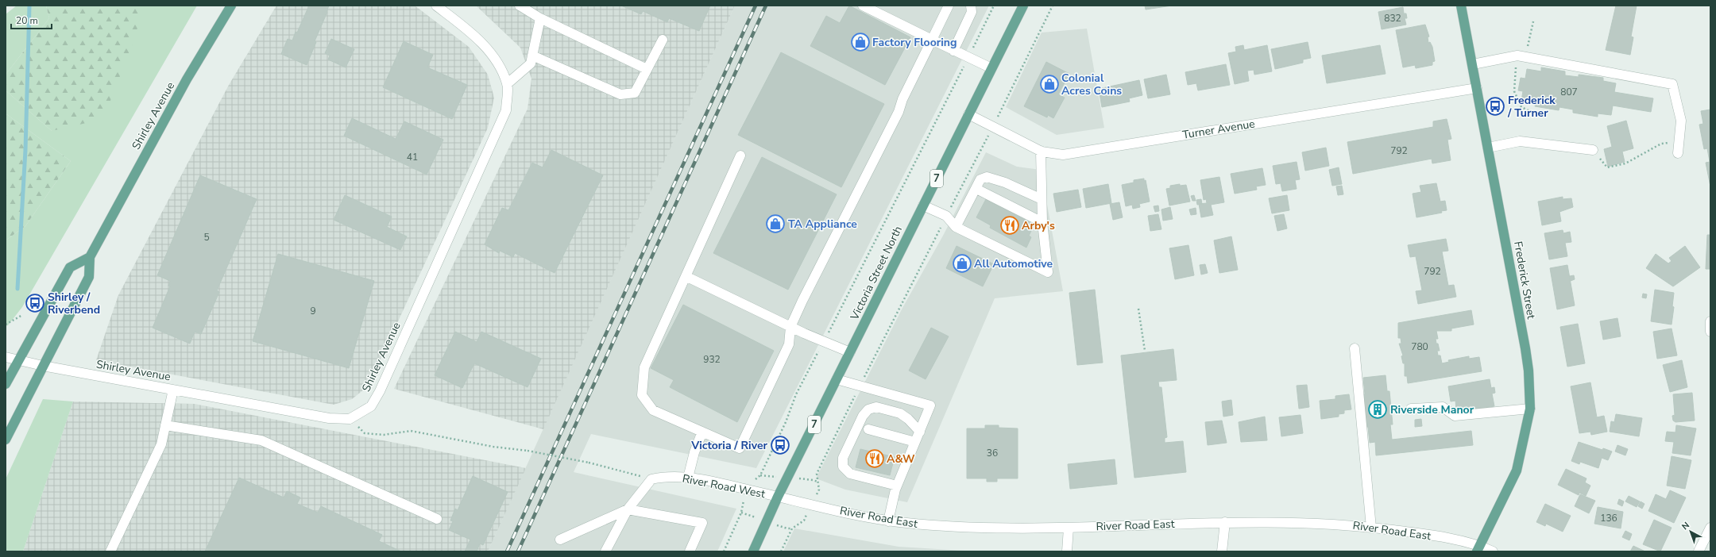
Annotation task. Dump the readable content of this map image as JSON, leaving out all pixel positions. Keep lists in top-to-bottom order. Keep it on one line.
{"streets":{"main road":["Shirley Avenue","7","Victoria Street North","Frederick Street"],"street":["Turner Avenue","River Road West","River Road East"]},"crossings":[["Turner Avenue","Victoria Street North"],["Turner Avenue","Frederick Street"],["Victoria Street North","River Road West"],["Victoria Street North","River Road East"],["Frederick Street","River Road East"],["River Road West","River Road East"]],"places":{"shop":["Factory Flooring","Colonial Acres Coins","TA Appliance","All Automotive"],"bus stop":["Frederick / Turner","Shirley / Riverbend","Victoria / River"],"restaurant":["Arby's","A&W"],"building":["Riverside Manor"]},"house_numbers":["832","807","792","41","5","792","9","780","932","36","136"],"scale_bar":"20 m","north":"top left"}
